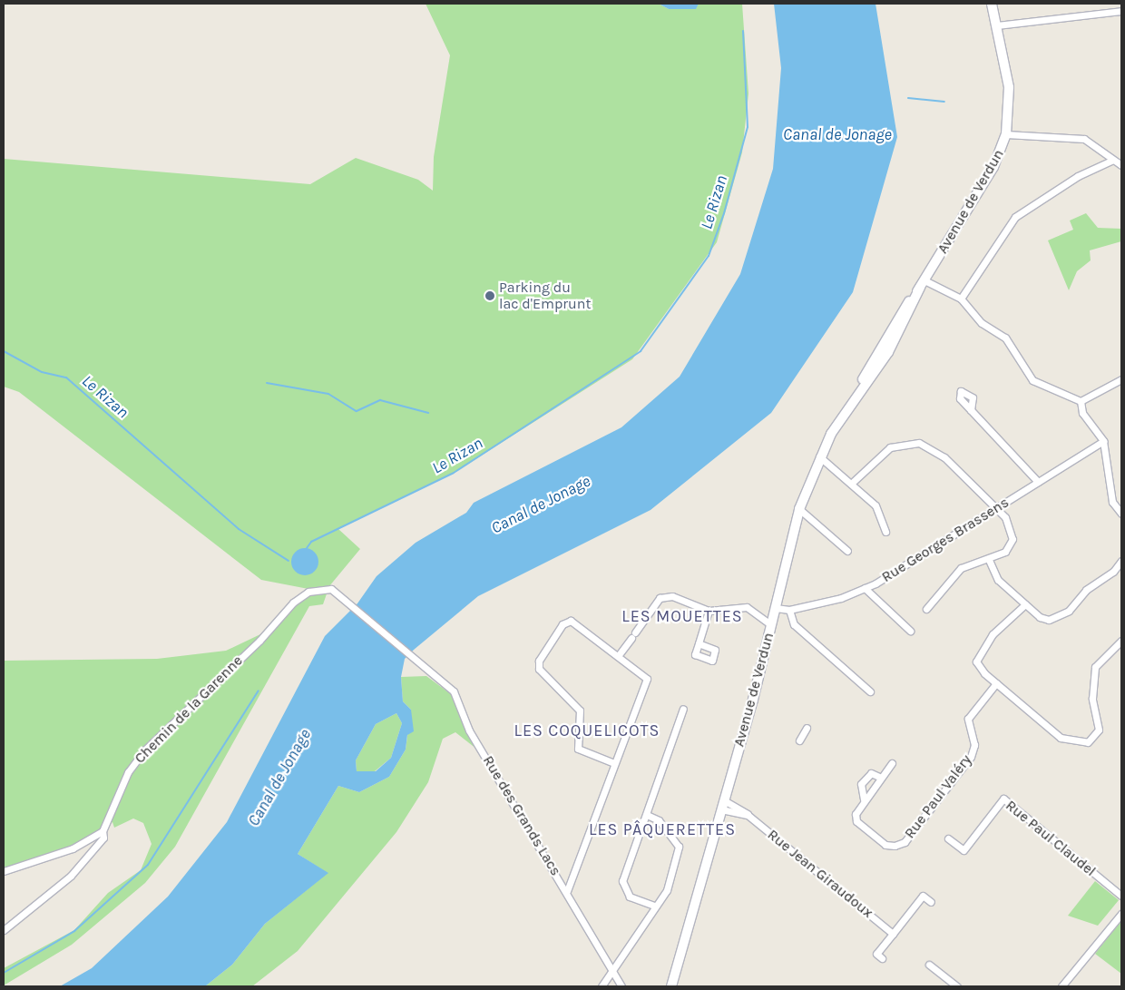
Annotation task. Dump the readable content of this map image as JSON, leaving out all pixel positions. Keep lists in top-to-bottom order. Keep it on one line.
{"streets":{"main road":["Avenue de Verdun"],"street":["Rue Georges Brassens","Chemin de la Garenne","Rue Paul Valéry","Rue des Grands Lacs","Rue Paul Claudel","Rue Jean Giraudoux"]},"crossings":[["Avenue de Verdun","Rue Georges Brassens"],["Avenue de Verdun","Rue Jean Giraudoux"],["Chemin de la Garenne","Rue des Grands Lacs"]],"districts":["LES MOUETTES","LES COQUELICOTS","LES PÂQUERETTES"],"water":["Canal de Jonage","Le Rizan"],"places":["Parking du lac d'Emprunt"]}
